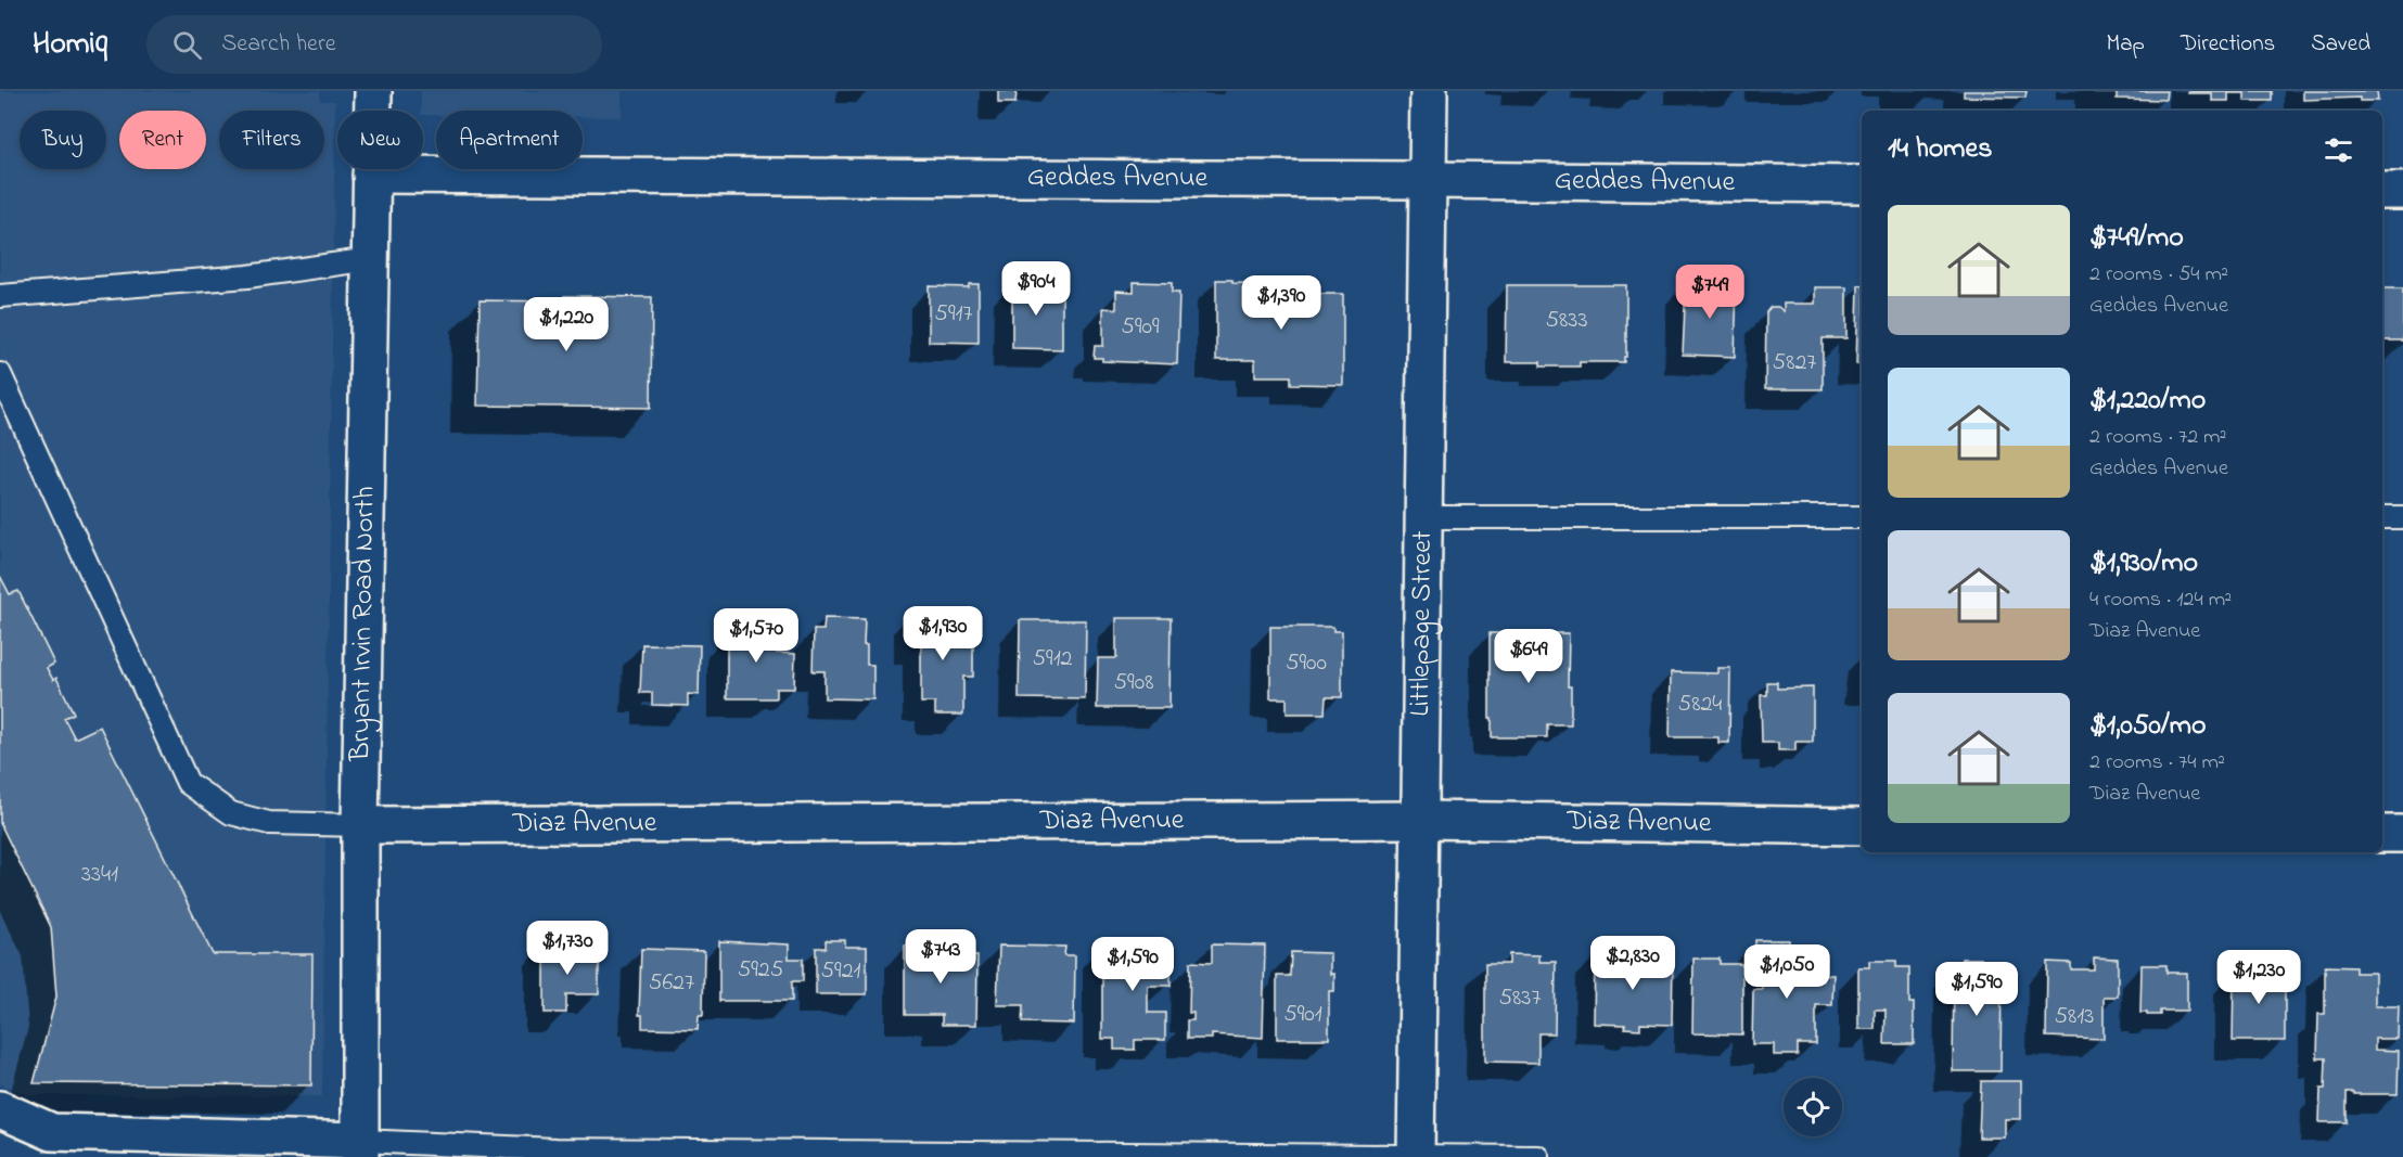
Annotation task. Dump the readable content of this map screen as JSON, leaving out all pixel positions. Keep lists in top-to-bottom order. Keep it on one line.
{"streets":{"street":["Geddes Avenue","Bryant Irvin Road North","Littlepage Street","Diaz Avenue"]},"crossings":[["Geddes Avenue","Bryant Irvin Road North"],["Geddes Avenue","Littlepage Street"],["Bryant Irvin Road North","Diaz Avenue"],["Littlepage Street","Diaz Avenue"]],"house_numbers":["5917","5833","5909","5827","5912","5900","5908","5824","3341","5925","5921","5627","5837","5901","5813"],"page":{"header":"Homiq","search":"Search here","nav":["Map","Directions","Saved"],"chip":["Buy","Rent","Filters","New","Apartment"],"heading":"14 homes","list":[{"name":"$749/mo","note":"2 rooms · 54 m² · Geddes Avenue"},{"name":"$1,220/mo","note":"2 rooms · 72 m² · Geddes Avenue"},{"name":"$1,930/mo","note":"4 rooms · 124 m² · Diaz Avenue"},{"name":"$1,050/mo","note":"2 rooms · 74 m² · Diaz Avenue"}],"price":["$904","$749","$1,390","$1,220","$1,930","$1,570","$649","$1,730","$743","$2,830","$1,590","$1,050","$1,230","$1,590"]}}
